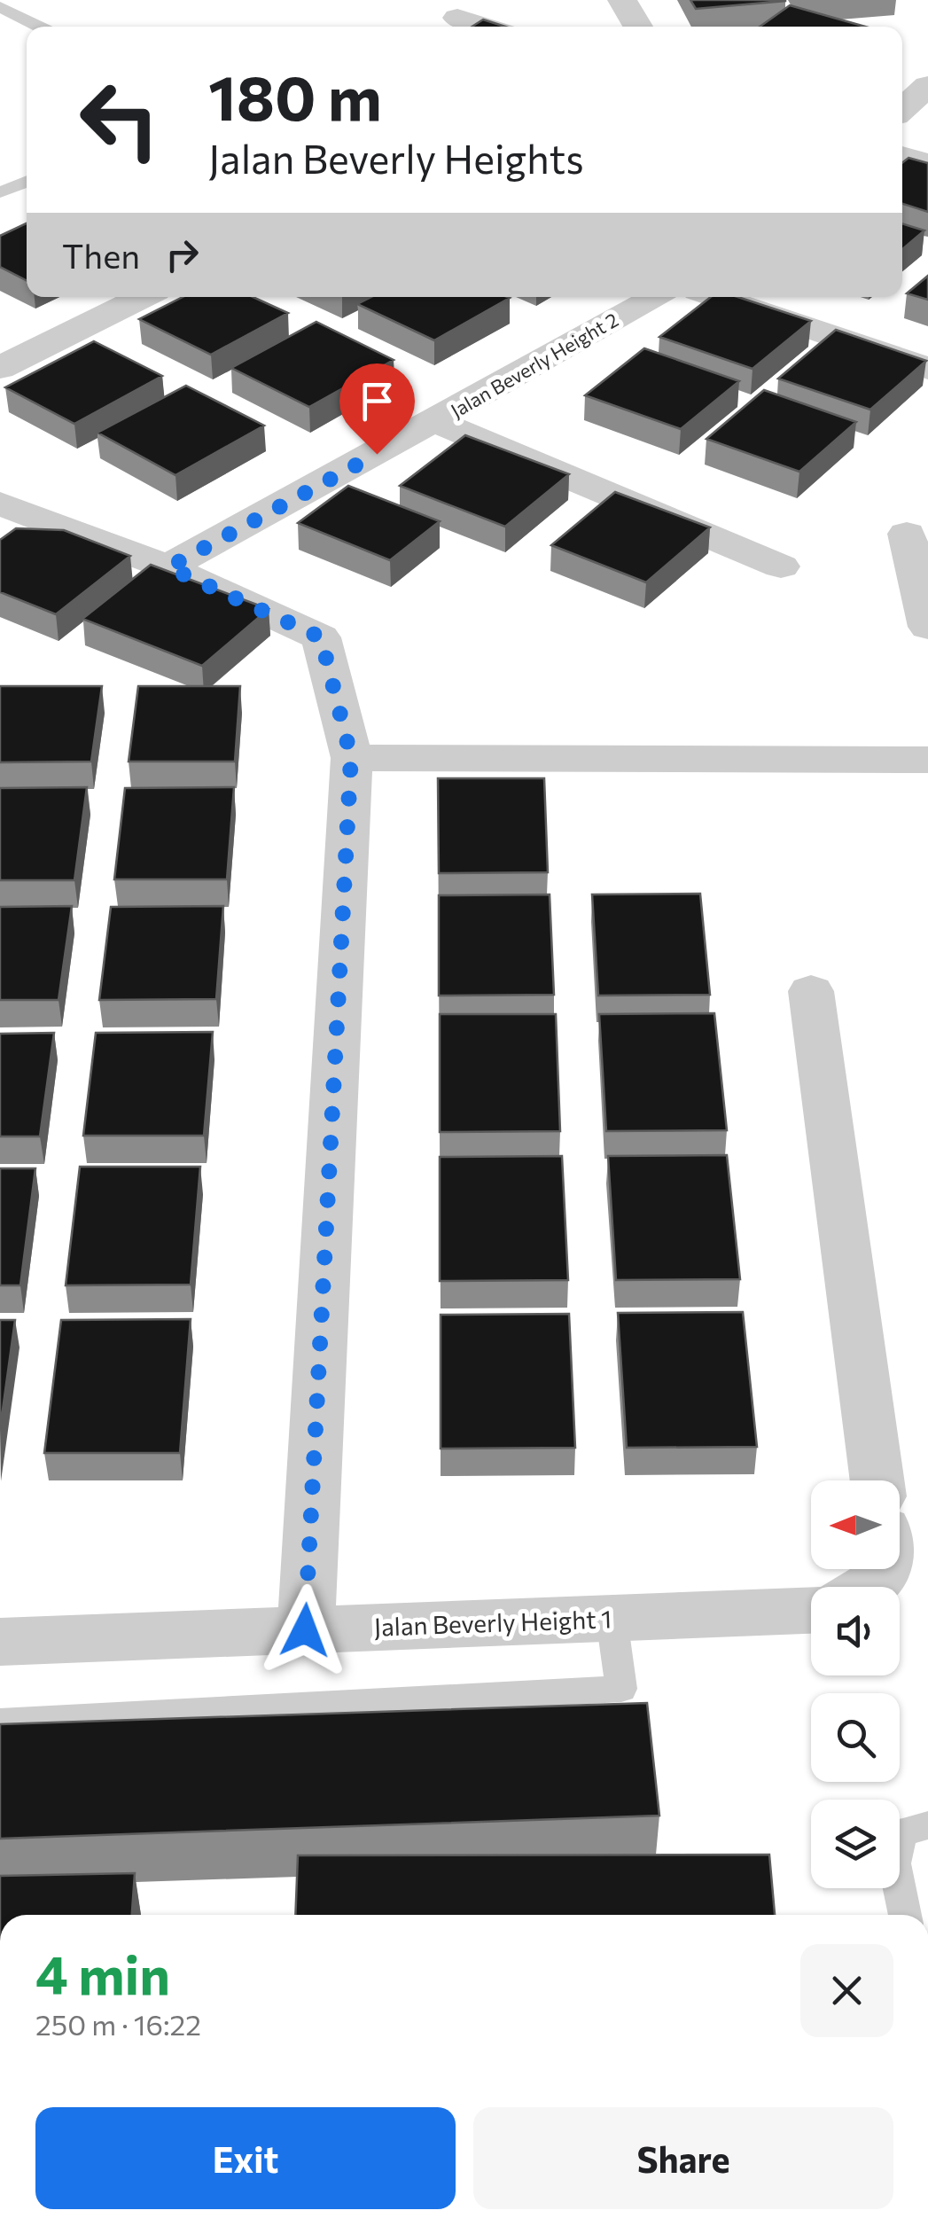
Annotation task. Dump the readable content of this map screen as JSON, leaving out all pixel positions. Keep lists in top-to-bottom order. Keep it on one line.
{"streets":{"street":["Jalan Beverly Height 2","Jalan Beverly Height 1"]},"north":"left","page":{"turn":["180 m","Jalan Beverly Heights"],"then":"Then","heading":["4 min","250 m · 16:22"],"buttons":["Exit","Share"]}}
